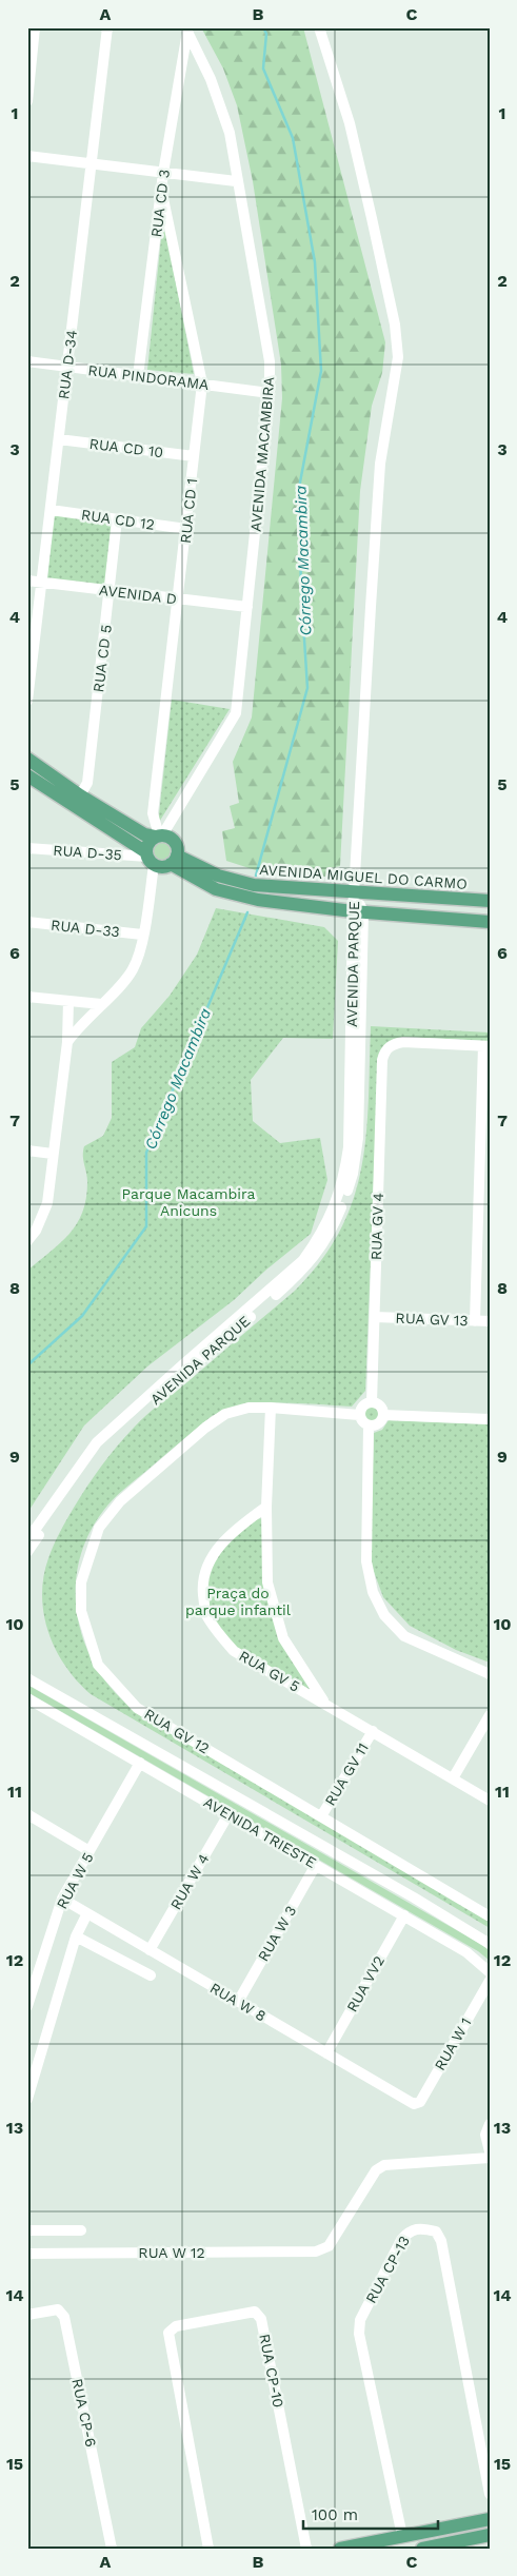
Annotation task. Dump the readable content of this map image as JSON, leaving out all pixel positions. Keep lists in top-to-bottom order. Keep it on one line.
{"streets":{"main road":["AVENIDA MIGUEL DO CARMO"],"street":["RUA CD 3","RUA D-34","RUA PINDORAMA","RUA CD 10","AVENIDA MACAMBIRA","RUA CD 1","RUA CD 12","AVENIDA D","RUA CD 5","RUA D-35","RUA D-33","AVENIDA PARQUE","RUA GV 4","RUA GV 13","RUA GV 5","RUA GV 12","RUA GV 11","AVENIDA TRIESTE","RUA W 5","RUA W 4","RUA W 3","RUA VV2","RUA W 8","RUA W 1","RUA W 12","RUA CP-13","RUA CP-10","RUA CP-6"]},"crossings":[["RUA CD 3","RUA PINDORAMA"],["RUA CD 3","AVENIDA MACAMBIRA"],["RUA CD 3","RUA CD 1"],["RUA D-34","RUA PINDORAMA"],["RUA D-34","RUA CD 10"],["RUA D-34","RUA CD 12"],["RUA D-34","AVENIDA D"],["RUA PINDORAMA","AVENIDA MACAMBIRA"],["RUA PINDORAMA","RUA CD 1"],["RUA CD 10","RUA CD 1"],["AVENIDA MACAMBIRA","RUA CD 1"],["AVENIDA MACAMBIRA","AVENIDA D"],["AVENIDA MACAMBIRA","RUA D-35"],["AVENIDA MACAMBIRA","AVENIDA MIGUEL DO CARMO"],["RUA CD 1","RUA CD 12"],["RUA CD 1","AVENIDA D"],["RUA CD 1","RUA D-35"],["RUA CD 1","AVENIDA MIGUEL DO CARMO"],["RUA CD 12","RUA CD 5"],["AVENIDA D","RUA CD 5"],["RUA D-35","AVENIDA MIGUEL DO CARMO"],["AVENIDA MIGUEL DO CARMO","AVENIDA PARQUE"],["RUA GV 4","RUA GV 13"],["RUA GV 4","RUA GV 12"],["RUA GV 5","RUA GV 12"],["RUA GV 5","RUA GV 11"],["RUA GV 12","RUA GV 11"],["AVENIDA TRIESTE","RUA W 5"],["AVENIDA TRIESTE","RUA W 4"],["AVENIDA TRIESTE","RUA W 3"],["AVENIDA TRIESTE","RUA VV2"],["RUA W 5","RUA W 8"],["RUA W 4","RUA W 8"],["RUA W 3","RUA W 8"],["RUA VV2","RUA W 8"],["RUA W 8","RUA W 1"]],"water":["Córrego Macambira"],"parks":["Parque Macambira Anicuns","Praça do parque infantil"],"scale_bar":"100 m","grid":{"columns":["A","B","C"],"rows":["1","2","3","4","5","6","7","8","9","10","11","12","13","14","15"]}}
